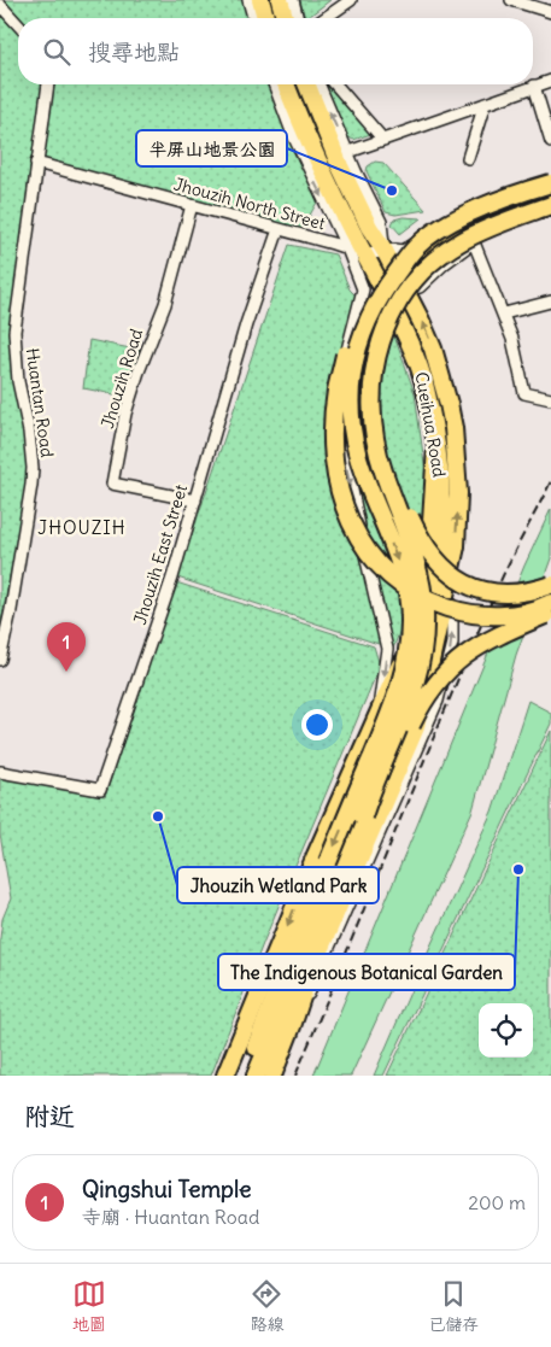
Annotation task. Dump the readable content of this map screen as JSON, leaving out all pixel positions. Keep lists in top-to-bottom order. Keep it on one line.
{"streets":{"main road":["Cueihua Road"],"street":["Jhouzih North Street","Jhouzih Road","Huantan Road","Jhouzih East Street"]},"crossings":[["Jhouzih North Street","Jhouzih Road"],["Jhouzih North Street","Huantan Road"],["Jhouzih North Street","Cueihua Road"],["Jhouzih North Street","Jhouzih East Street"],["Jhouzih Road","Jhouzih East Street"]],"districts":["JHOUZIH"],"places":["半屏山地景公園","Jhouzih Wetland Park","The Indigenous Botanical Garden"],"page":{"search":"搜尋地點","pins":"1","heading":"附近","list":[{"mark":"1","name":"Qingshui Temple","note":"寺廟 · Huantan Road","value":"200 m"}],"nav":["地圖","路線","已儲存"]}}
